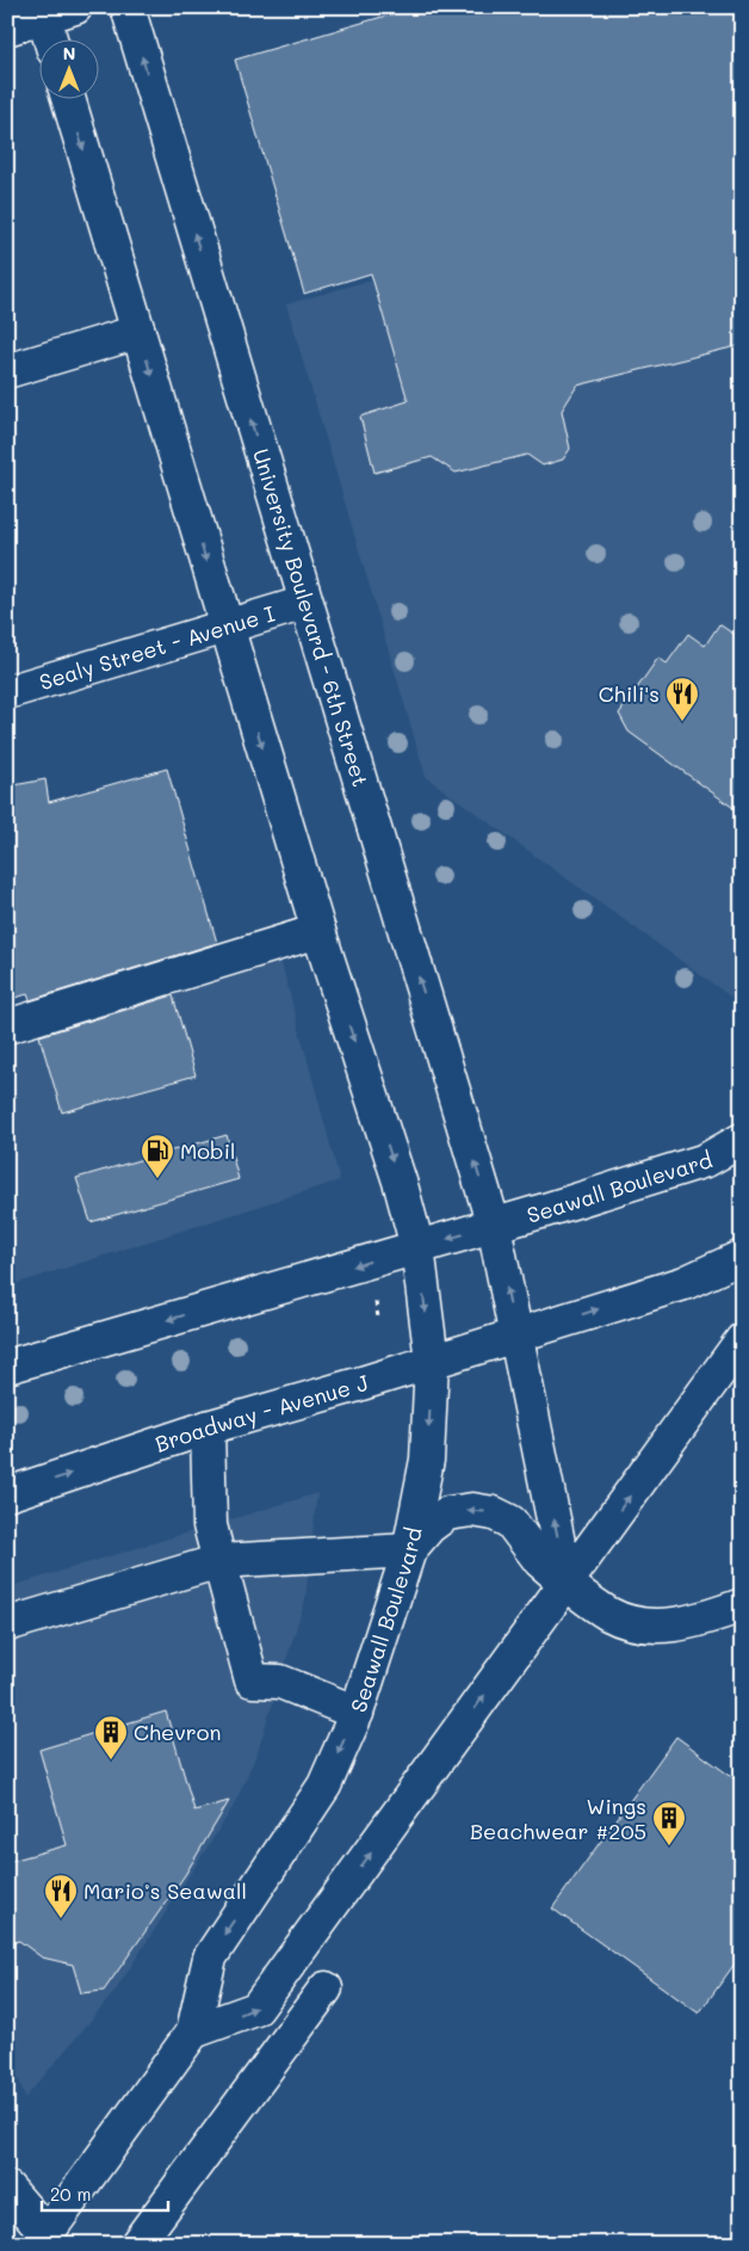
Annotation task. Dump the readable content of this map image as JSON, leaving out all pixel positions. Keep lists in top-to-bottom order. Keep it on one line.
{"streets":{"main road":["University Boulevard - 6th Street","Sealy Street - Avenue I","Seawall Boulevard","Broadway - Avenue J"]},"crossings":[["University Boulevard - 6th Street","Sealy Street - Avenue I"],["University Boulevard - 6th Street","Seawall Boulevard"],["Seawall Boulevard","Broadway - Avenue J"]],"places":{"restaurant":["Chili's","Mario’s Seawall"],"fuel station":["Mobil"],"building":["Chevron","Wings Beachwear #205"]},"scale_bar":"20 m","north":"top"}
